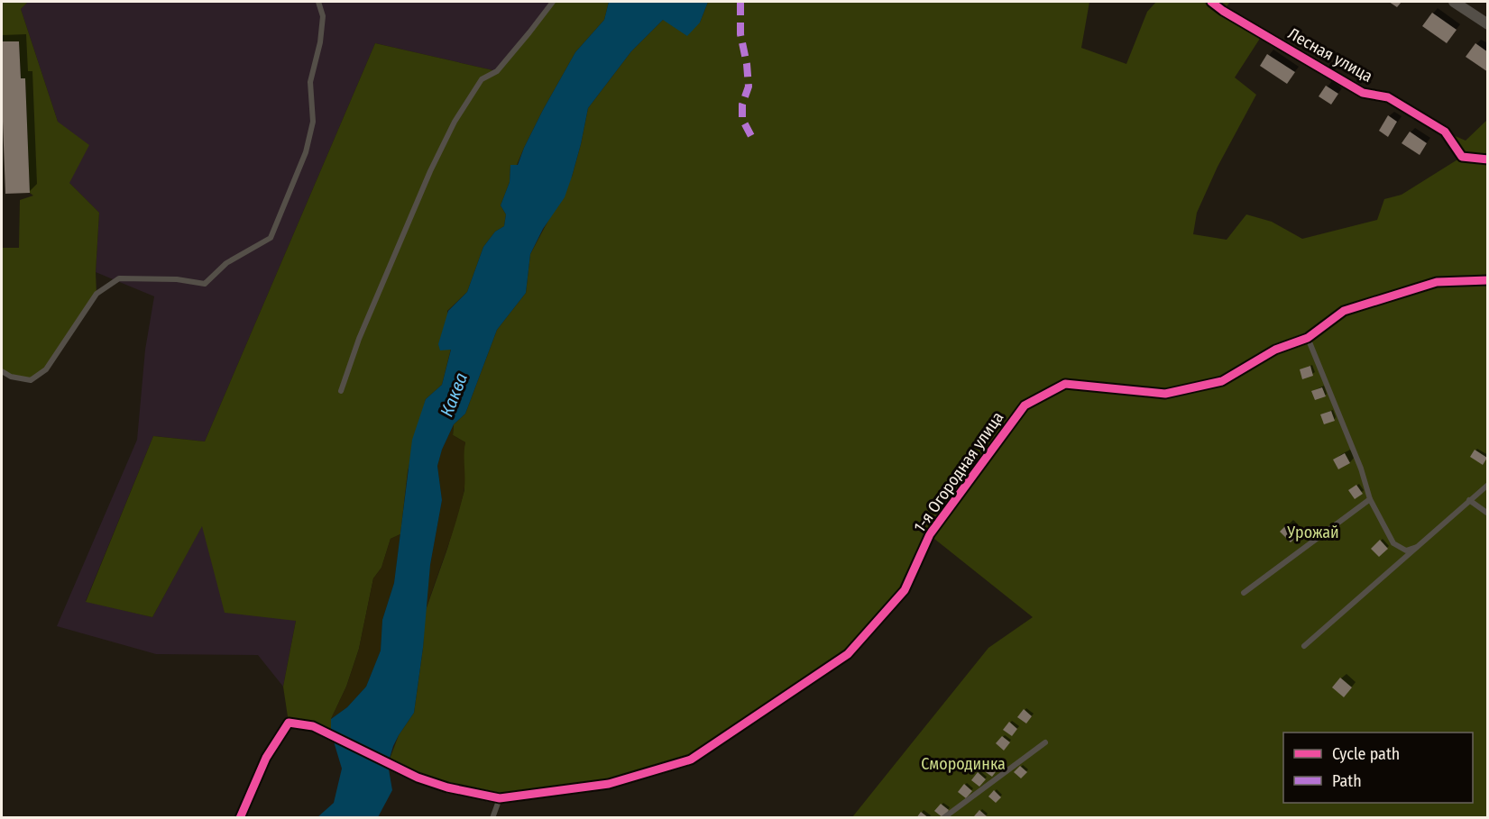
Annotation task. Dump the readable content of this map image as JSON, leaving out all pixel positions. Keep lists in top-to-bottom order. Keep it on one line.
{"streets":{"street":["Лесная улица","1-я Огородная улица"]},"water":["Каква"],"parks":["Урожай","Смородинка"],"legend":["Cycle path","Path"]}
